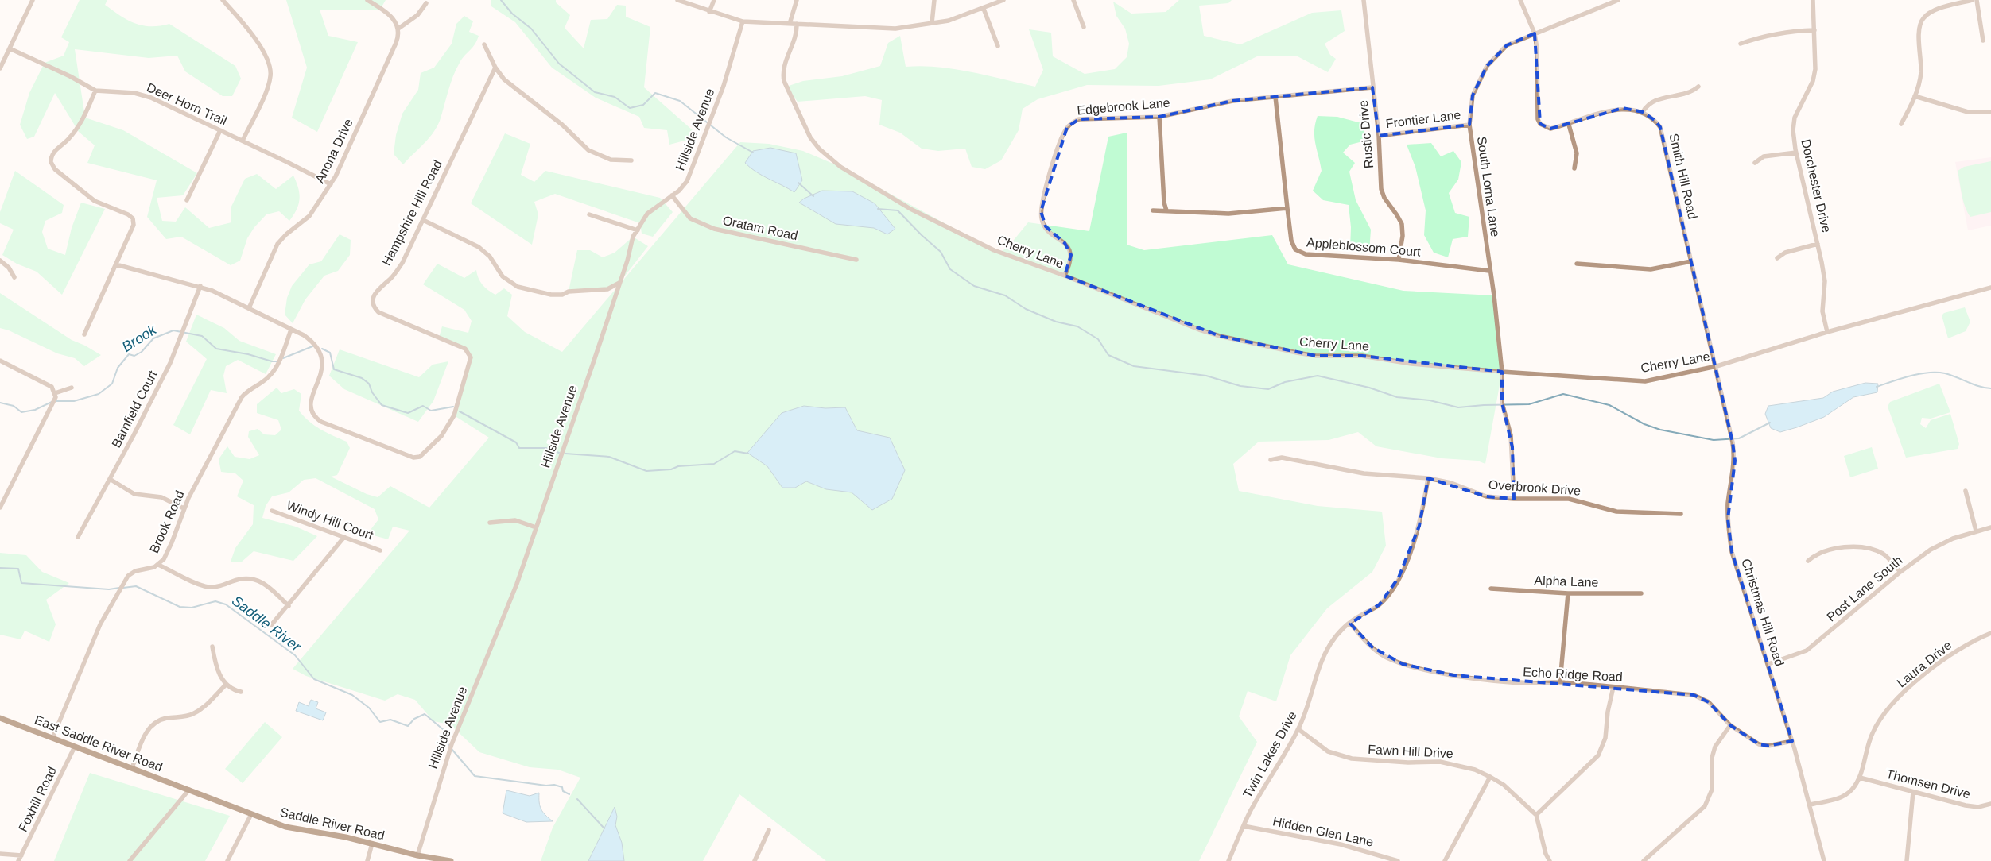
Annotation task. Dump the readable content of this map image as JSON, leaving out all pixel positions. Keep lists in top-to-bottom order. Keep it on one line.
{"streets":{"main road":["East Saddle River Road","Saddle River Road"],"street":["Deer Horn Trail","Edgebrook Lane","Frontier Lane","Hillside Avenue","Rustic Drive","Anona Drive","Smith Hill Road","Dorchester Drive","South Lorna Lane","Hampshire Hill Road","Oratam Road","Appleblossom Court","Cherry Lane","Barnfield Court","Overbrook Drive","Windy Hill Court","Brook Road","Alpha Lane","Post Lane South","Christmas Hill Road","Laura Drive","Echo Ridge Road","Fawn Hill Drive","Twin Lakes Drive","Thomsen Drive","Foxhill Road","Hidden Glen Lane"]},"crossings":[["Deer Horn Trail","Anona Drive"],["Edgebrook Lane","Rustic Drive"],["Edgebrook Lane","Appleblossom Court"],["Edgebrook Lane","Cherry Lane"],["Frontier Lane","Rustic Drive"],["Frontier Lane","South Lorna Lane"],["Hillside Avenue","Oratam Road"],["Hillside Avenue","Saddle River Road"],["Rustic Drive","Appleblossom Court"],["Anona Drive","Hampshire Hill Road"],["Smith Hill Road","Cherry Lane"],["Smith Hill Road","Christmas Hill Road"],["Dorchester Drive","Cherry Lane"],["South Lorna Lane","Appleblossom Court"],["South Lorna Lane","Cherry Lane"],["South Lorna Lane","Overbrook Drive"],["Hampshire Hill Road","Barnfield Court"],["Hampshire Hill Road","Brook Road"],["Cherry Lane","Christmas Hill Road"],["Overbrook Drive","Twin Lakes Drive"],["Brook Road","East Saddle River Road"],["Post Lane South","Christmas Hill Road"],["Christmas Hill Road","Laura Drive"],["Christmas Hill Road","Echo Ridge Road"],["Laura Drive","Thomsen Drive"],["Echo Ridge Road","Twin Lakes Drive"],["East Saddle River Road","Foxhill Road"],["East Saddle River Road","Saddle River Road"],["Fawn Hill Drive","Twin Lakes Drive"],["Twin Lakes Drive","Hidden Glen Lane"]],"water":["Brook","Saddle River"]}
